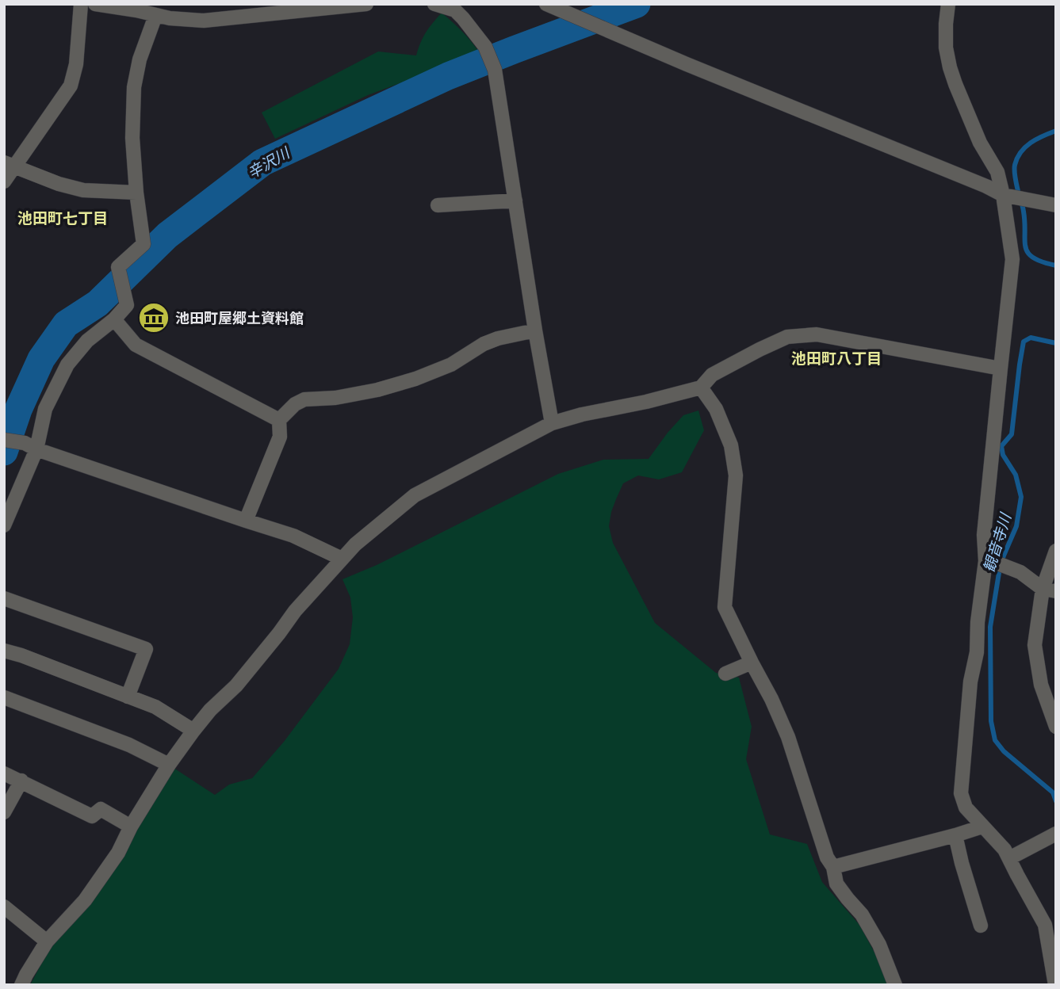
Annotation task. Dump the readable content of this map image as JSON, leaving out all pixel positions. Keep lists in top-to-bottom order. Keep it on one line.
{"districts":["池田町七丁目","池田町八丁目"],"water":["辛沢川","観音寺川"],"places":{"museum":["池田町屋郷土資料館"]}}
